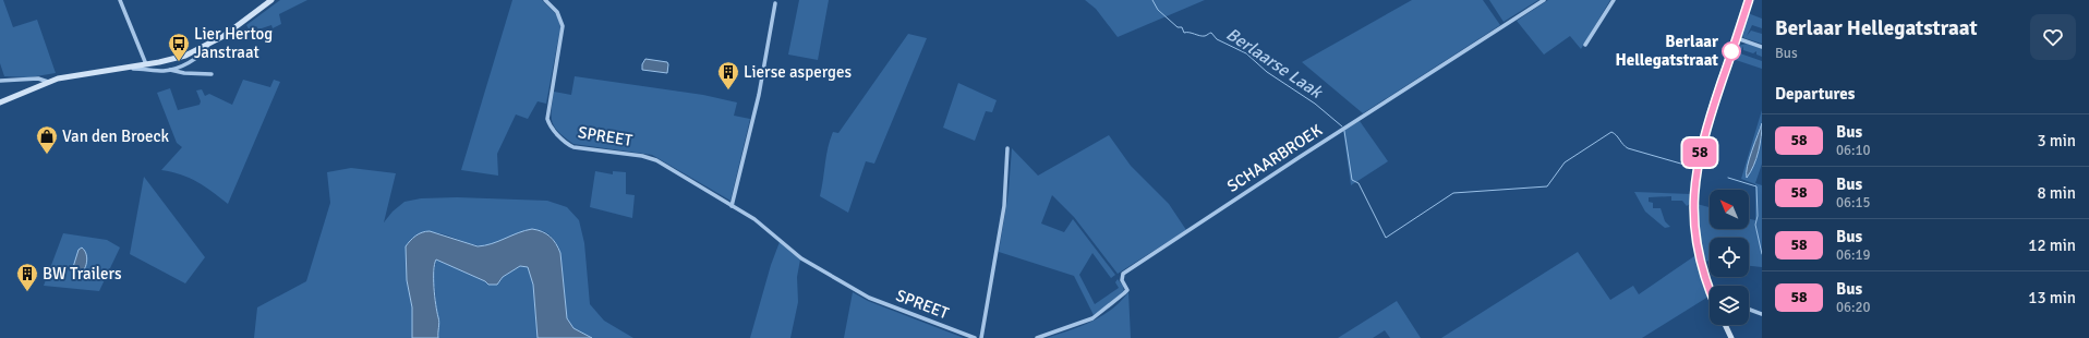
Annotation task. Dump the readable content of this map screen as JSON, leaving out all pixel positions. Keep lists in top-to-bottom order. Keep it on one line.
{"streets":{"street":["SPREET","SCHAARBROEK"]},"water":["Berlaarse Laak"],"places":{"other":["Berlaar Hellegatstraat"],"bus stop":["Lier Hertog Janstraat"],"building":["Lierse asperges","BW Trailers"],"shop":["Van den Broeck"]},"lines":["bus line 58"],"north":"top left","page":{"on_map":"58","heading":[["Berlaar Hellegatstraat","Bus"],"Departures"],"list":[{"mark":"58","name":"Bus","note":"06:10","value":"3 min"},{"mark":"58","name":"Bus","note":"06:15","value":"8 min"},{"mark":"58","name":"Bus","note":"06:19","value":"12 min"},{"mark":"58","name":"Bus","note":"06:20","value":"13 min"}]}}
